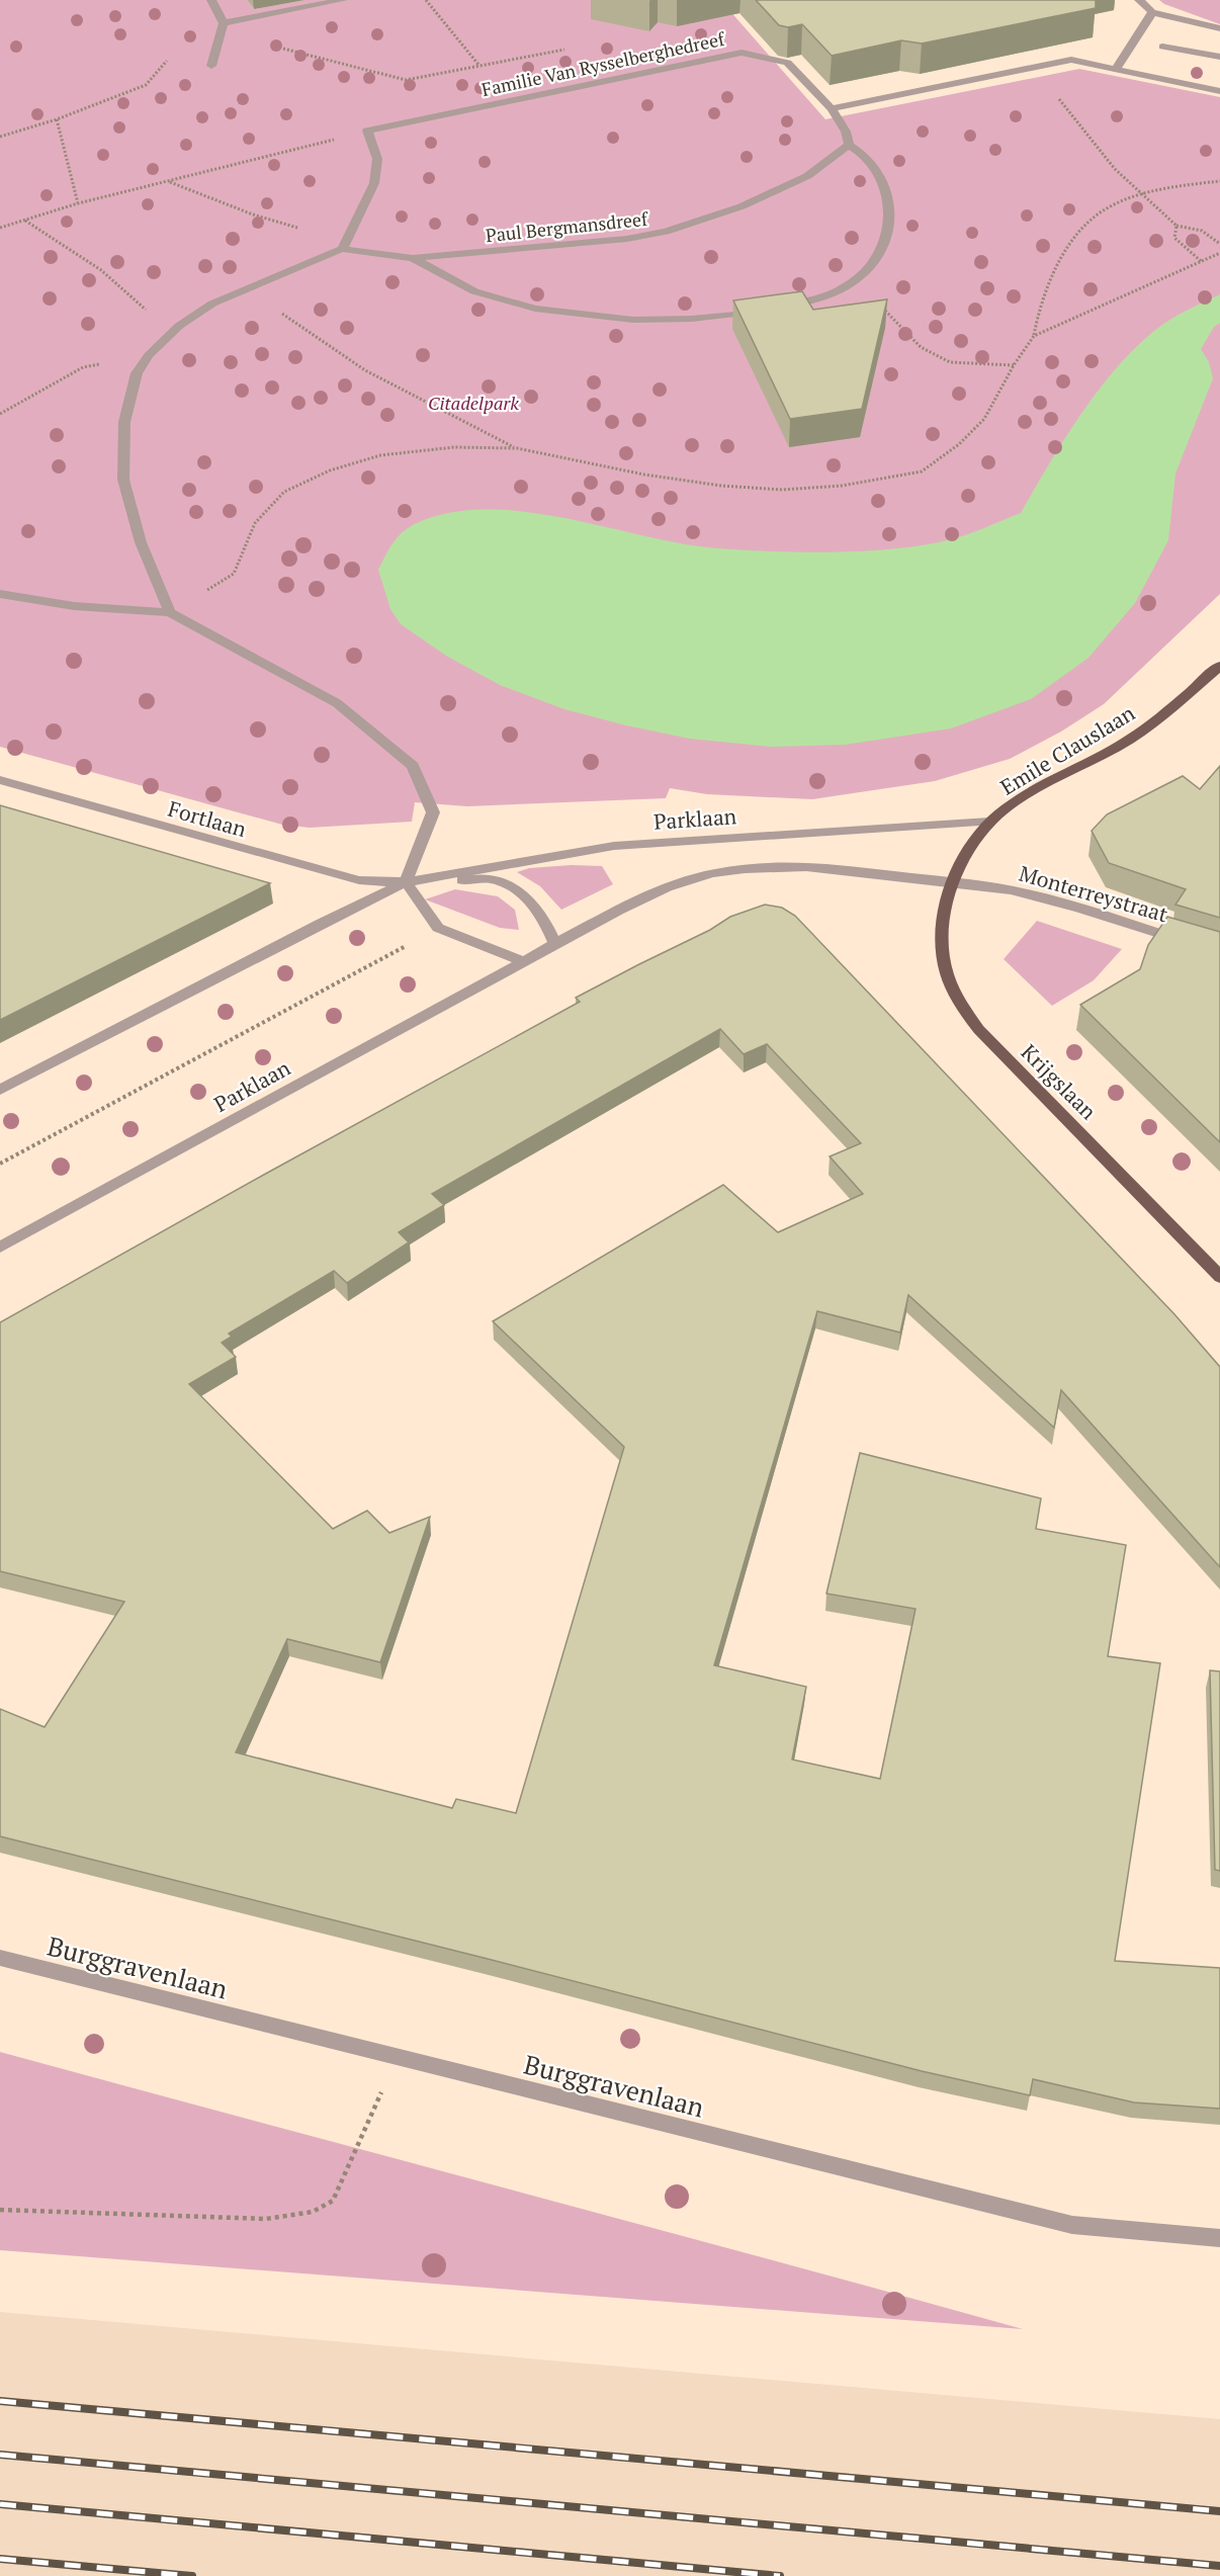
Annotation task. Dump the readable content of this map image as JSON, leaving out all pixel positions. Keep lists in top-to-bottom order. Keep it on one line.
{"streets":{"main road":["Emile Clauslaan","Krijgslaan"],"street":["Familie Van Rysselberghedreef","Paul Bergmansdreef","Fortlaan","Parklaan","Monterreystraat","Burggravenlaan"]},"crossings":[["Familie Van Rysselberghedreef","Paul Bergmansdreef"],["Emile Clauslaan","Parklaan"],["Emile Clauslaan","Monterreystraat"],["Emile Clauslaan","Krijgslaan"],["Fortlaan","Parklaan"],["Parklaan","Monterreystraat"],["Parklaan","Krijgslaan"],["Monterreystraat","Krijgslaan"]],"parks":["Citadelpark"]}
